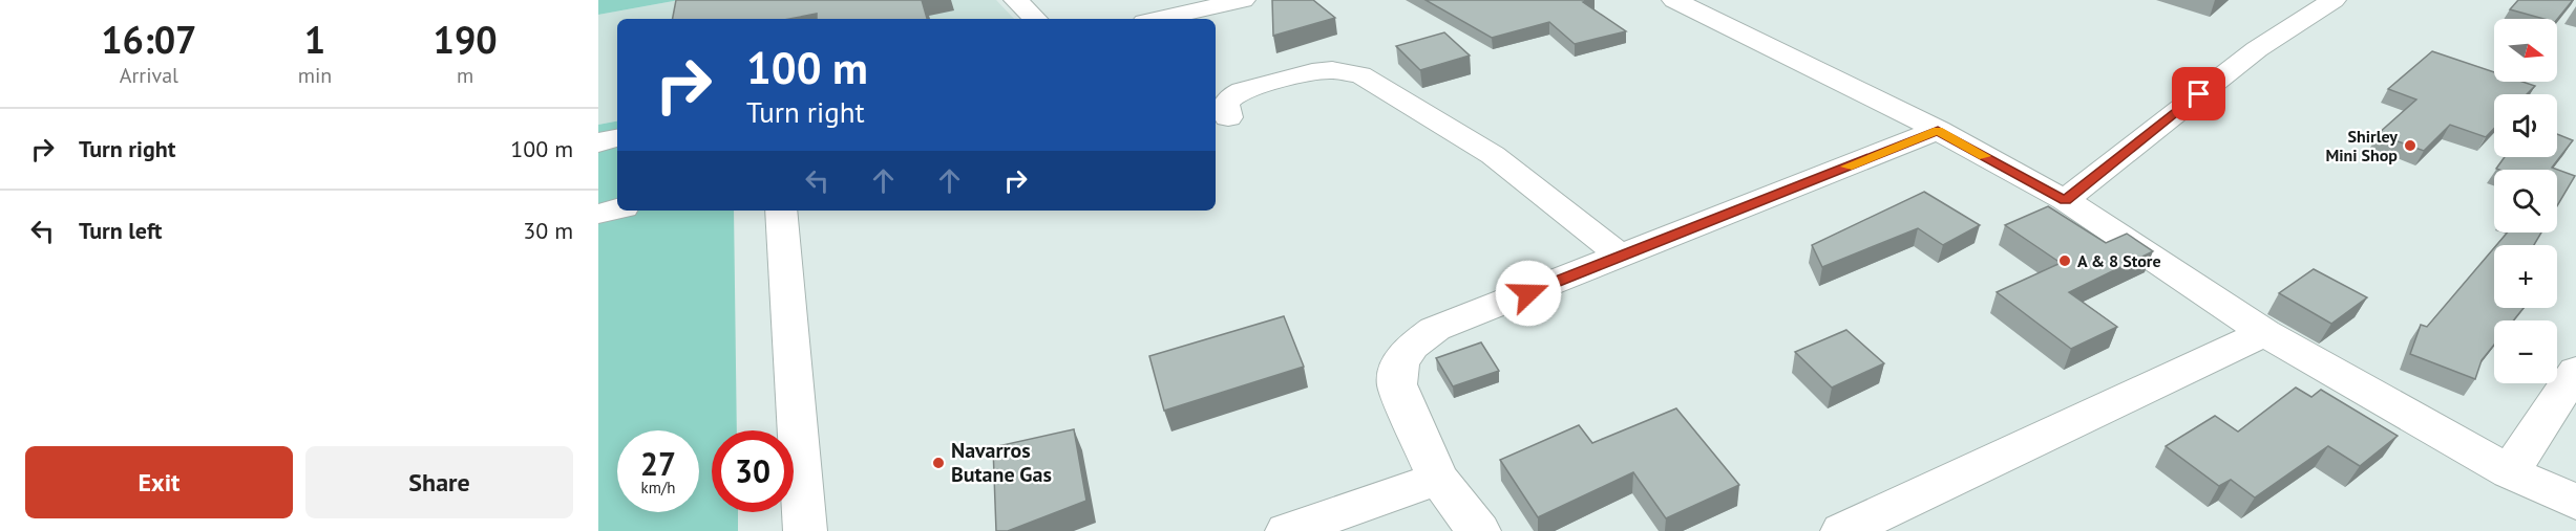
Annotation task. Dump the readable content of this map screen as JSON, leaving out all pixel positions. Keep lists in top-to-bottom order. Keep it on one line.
{"places":["Shirley Mini Shop","A & 8 Store","Navarros Butane Gas"],"north":"right","page":{"eta":["16:07","Arrival","1","min","190","m"],"map_buttons":["+","−"],"turn":["100 m","Turn right"],"list":[{"name":"Turn right","value":"100 m"},{"name":"Turn left","value":"30 m"}],"speed":"27 km/h","limit":"30","buttons":["Exit","Share"]}}
